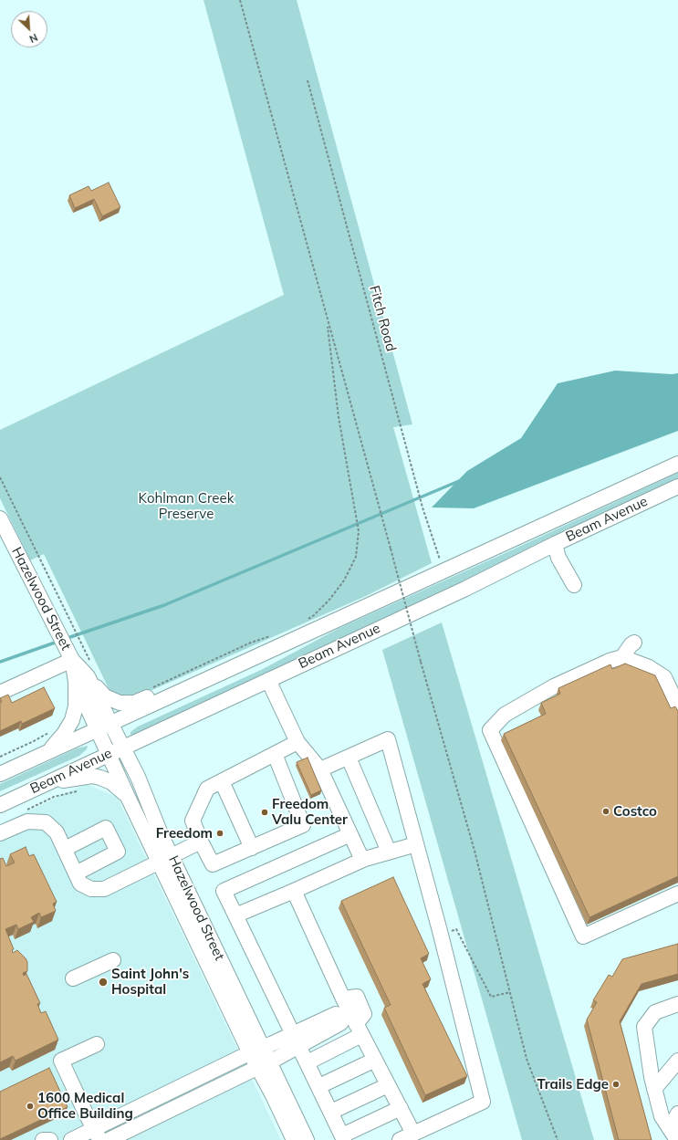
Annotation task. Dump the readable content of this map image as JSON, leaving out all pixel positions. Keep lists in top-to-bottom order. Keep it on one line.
{"streets":{"street":["Beam Avenue","Hazelwood Street"],"path":["Fitch Road"]},"crossings":[["Beam Avenue","Hazelwood Street"]],"parks":["Kohlman Creek Preserve"],"places":["Costco","Freedom Valu Center","Freedom","Saint John's Hospital","Trails Edge","1600 Medical Office Building"],"north":"bottom right"}
